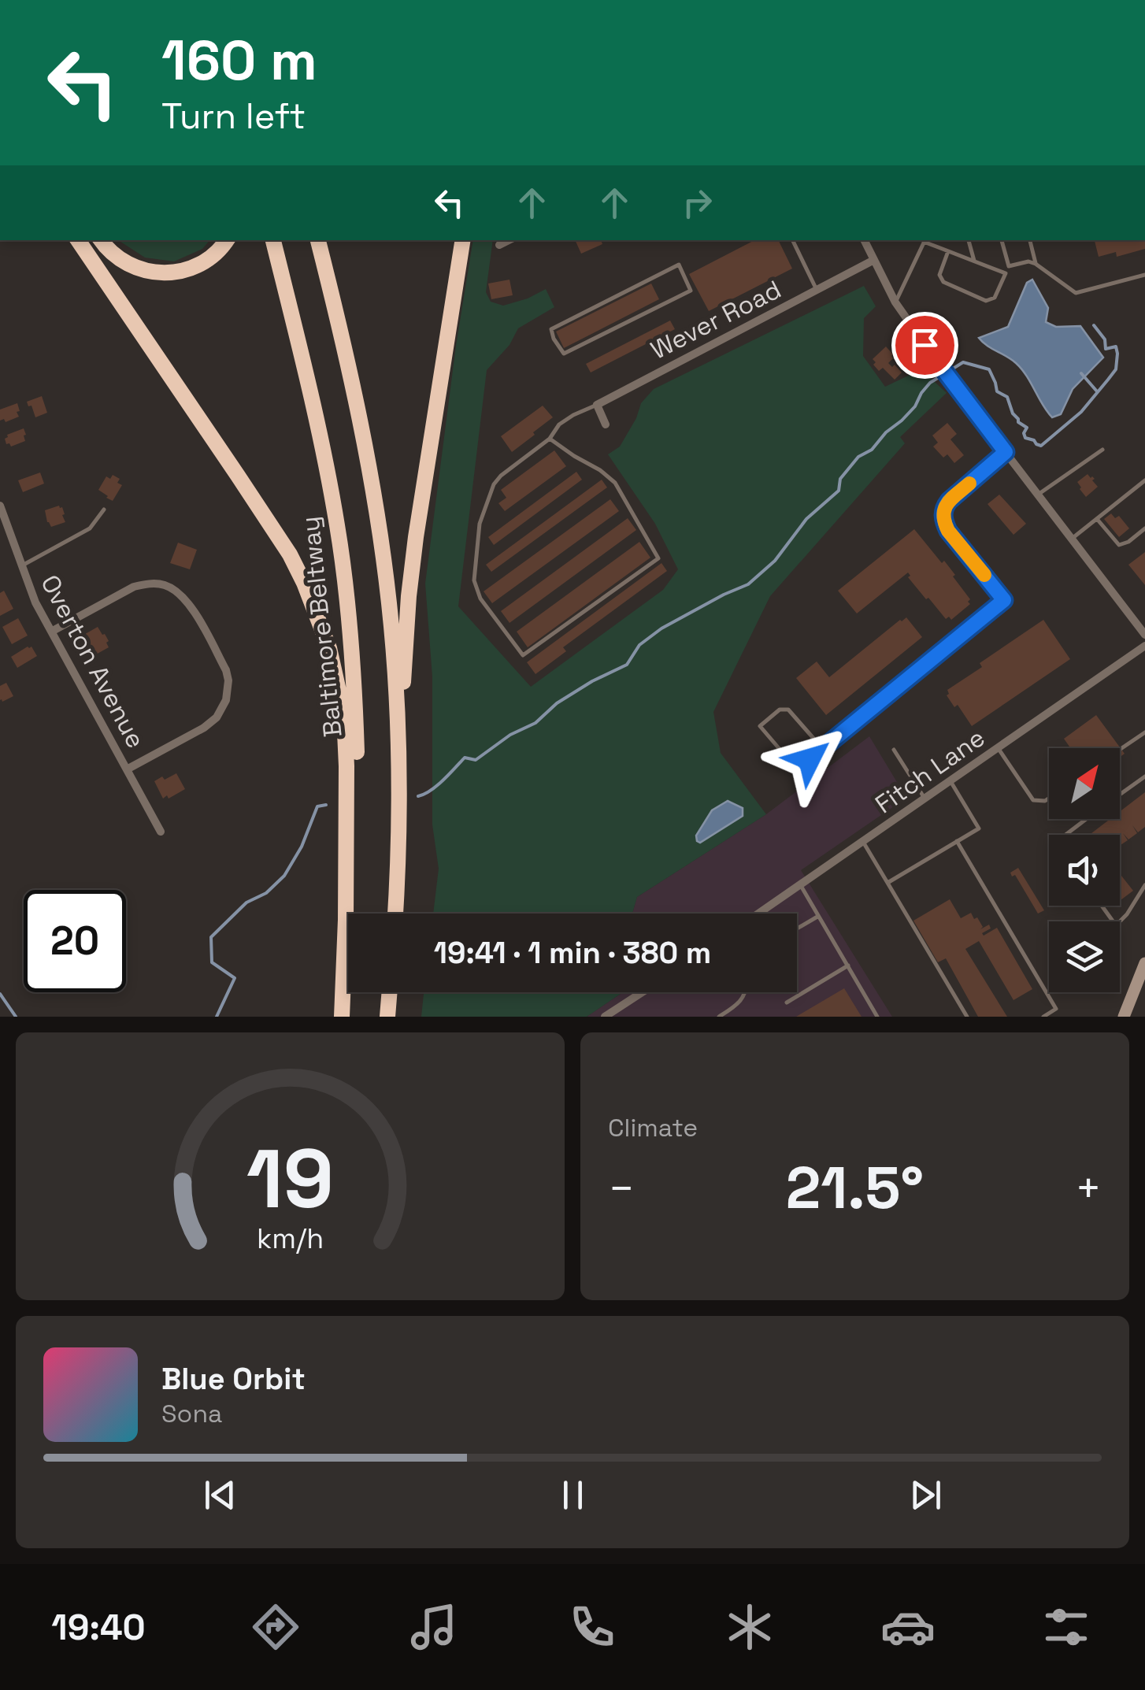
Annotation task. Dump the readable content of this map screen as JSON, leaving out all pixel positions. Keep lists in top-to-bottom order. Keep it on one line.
{"streets":{"highway":["Baltimore Beltway"],"street":["Wever Road","Overton Avenue","Fitch Lane"]},"north":"top right","page":{"turn":["160 m","Turn left"],"limit":"20","trip":"19:41 · 1 min · 380 m","tile":"Climate","heat":["−","21.5°","+"],"song":["Blue Orbit","Sona"],"tabs":"19:40","gauge":["19","km/h"]}}
